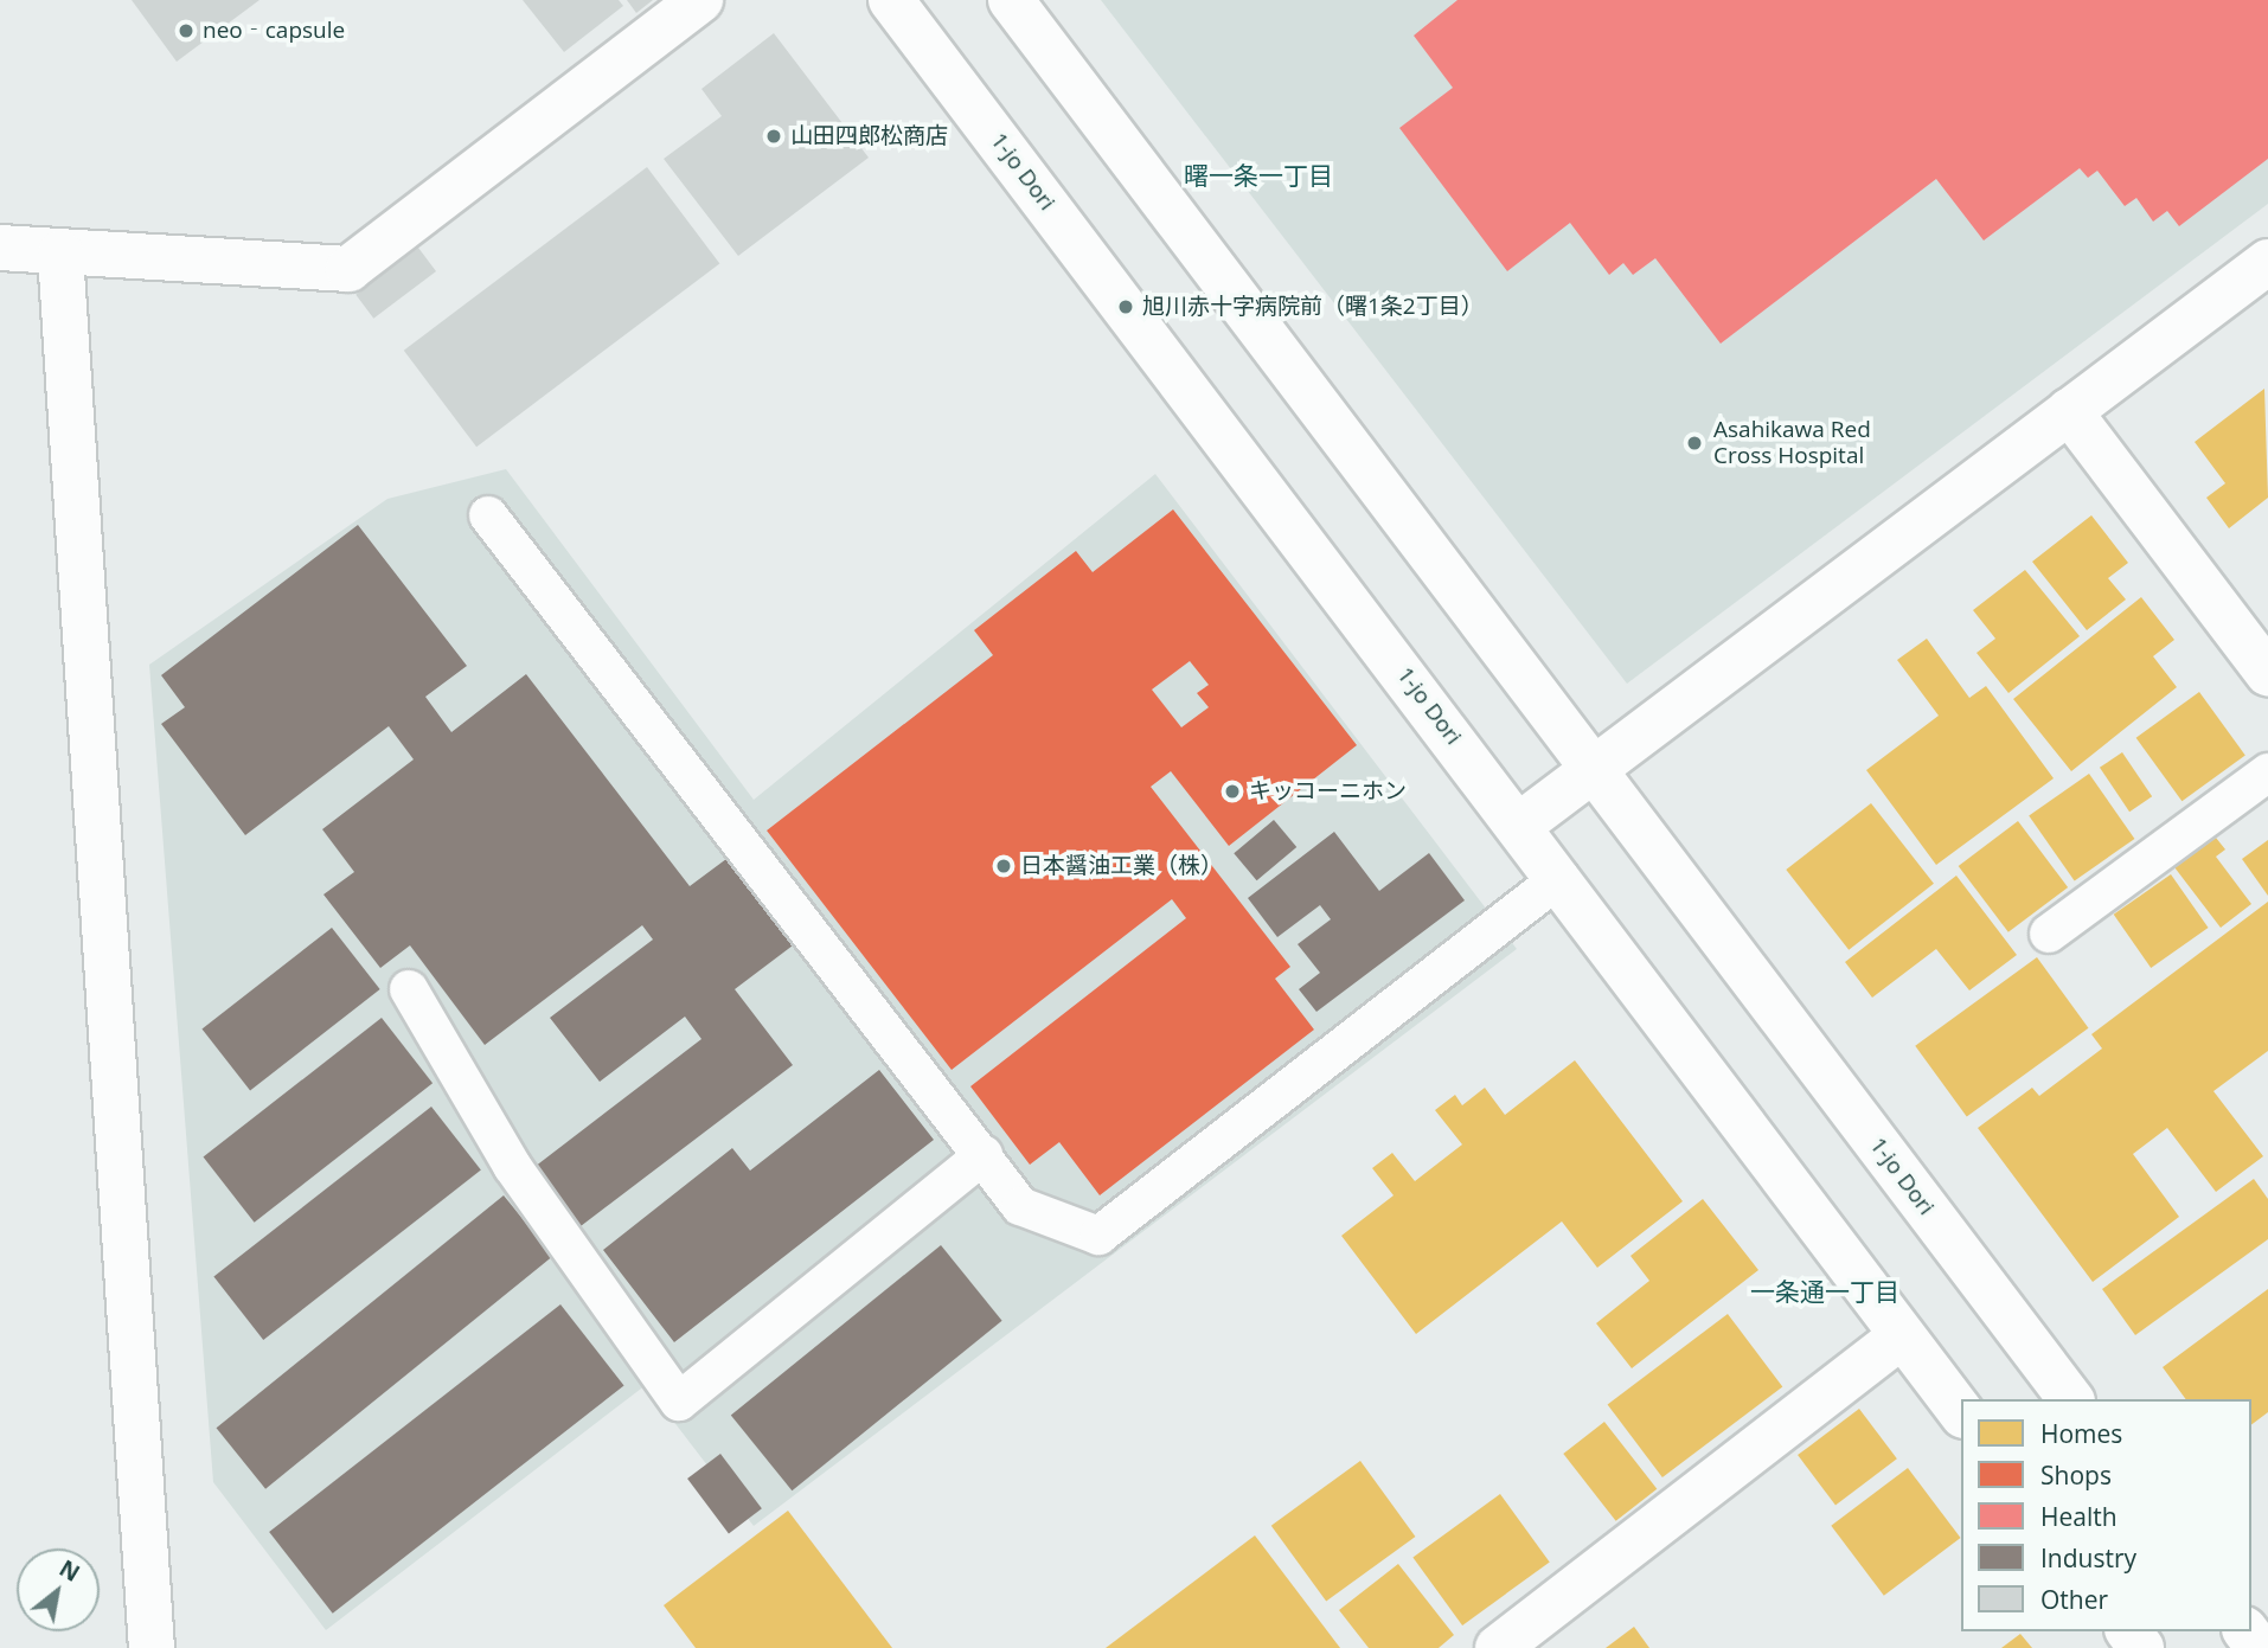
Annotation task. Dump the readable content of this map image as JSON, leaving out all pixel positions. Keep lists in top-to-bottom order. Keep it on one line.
{"streets":{"street":["1-jo Dori"]},"districts":["曙一条一丁目","一条通一丁目"],"places":["neo‐capsule","山田四郎松商店","旭川赤十字病院前（曙1条2丁目）","Asahikawa Red Cross Hospital","キッコーニホン","日本醤油工業（株）"],"legend":["Homes","Shops","Health","Industry","Other"],"north":"top right"}
